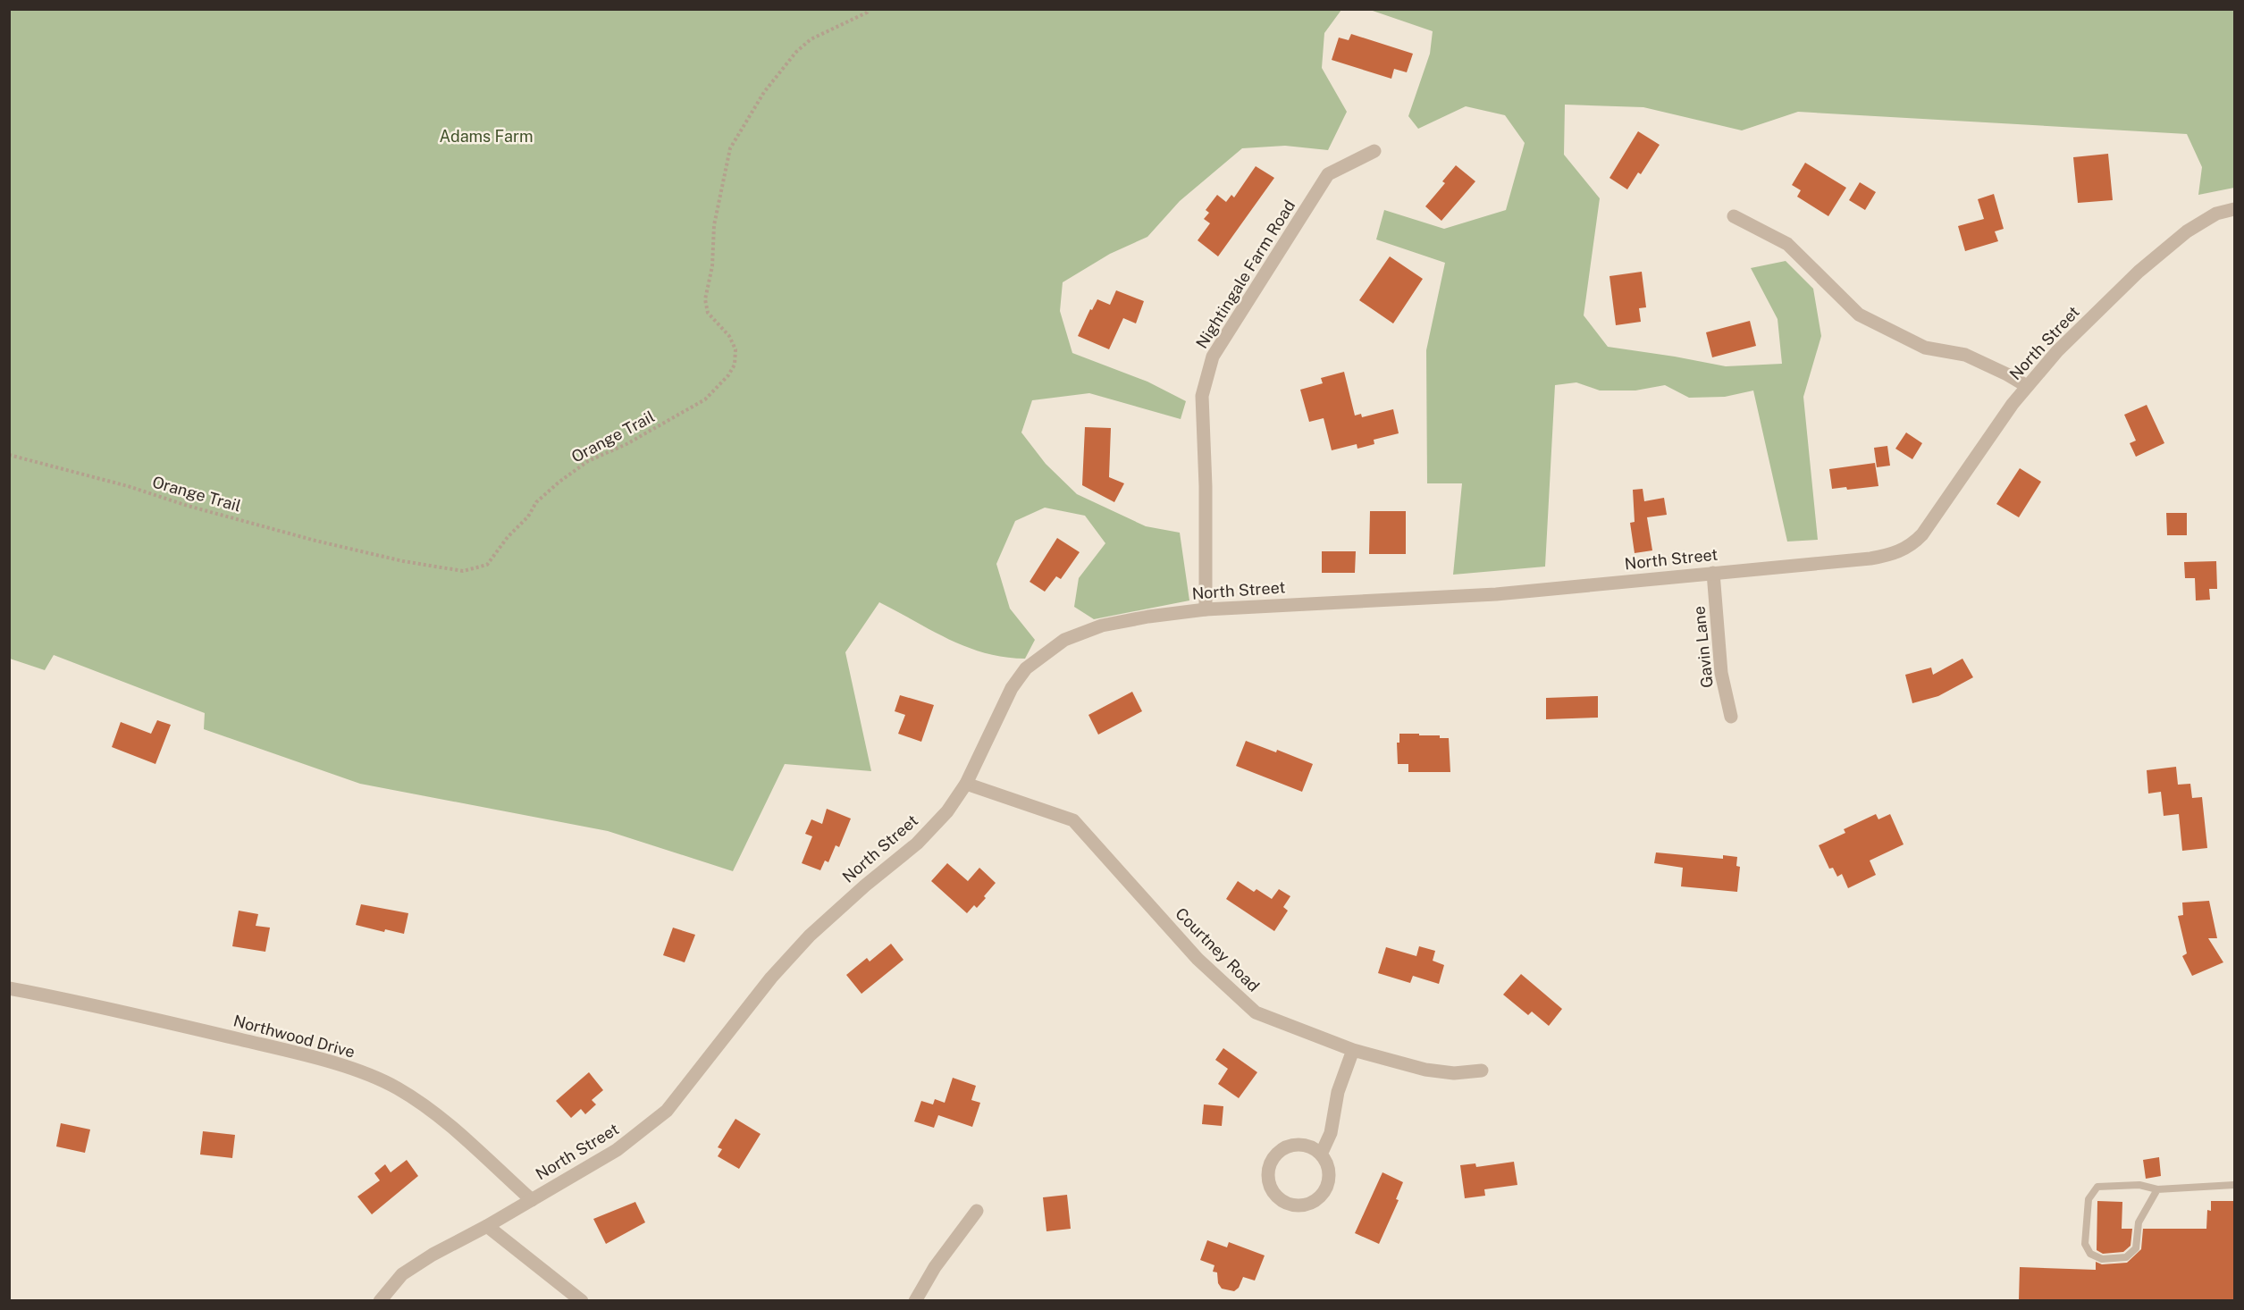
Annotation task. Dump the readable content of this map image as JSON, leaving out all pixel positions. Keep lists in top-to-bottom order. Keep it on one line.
{"streets":{"street":["Nightingale Farm Road","North Street","Gavin Lane","Courtney Road","Northwood Drive"],"path":["Orange Trail"]},"crossings":[["Nightingale Farm Road","North Street"],["North Street","Gavin Lane"],["North Street","Courtney Road"],["North Street","Northwood Drive"]],"parks":["Adams Farm"]}
